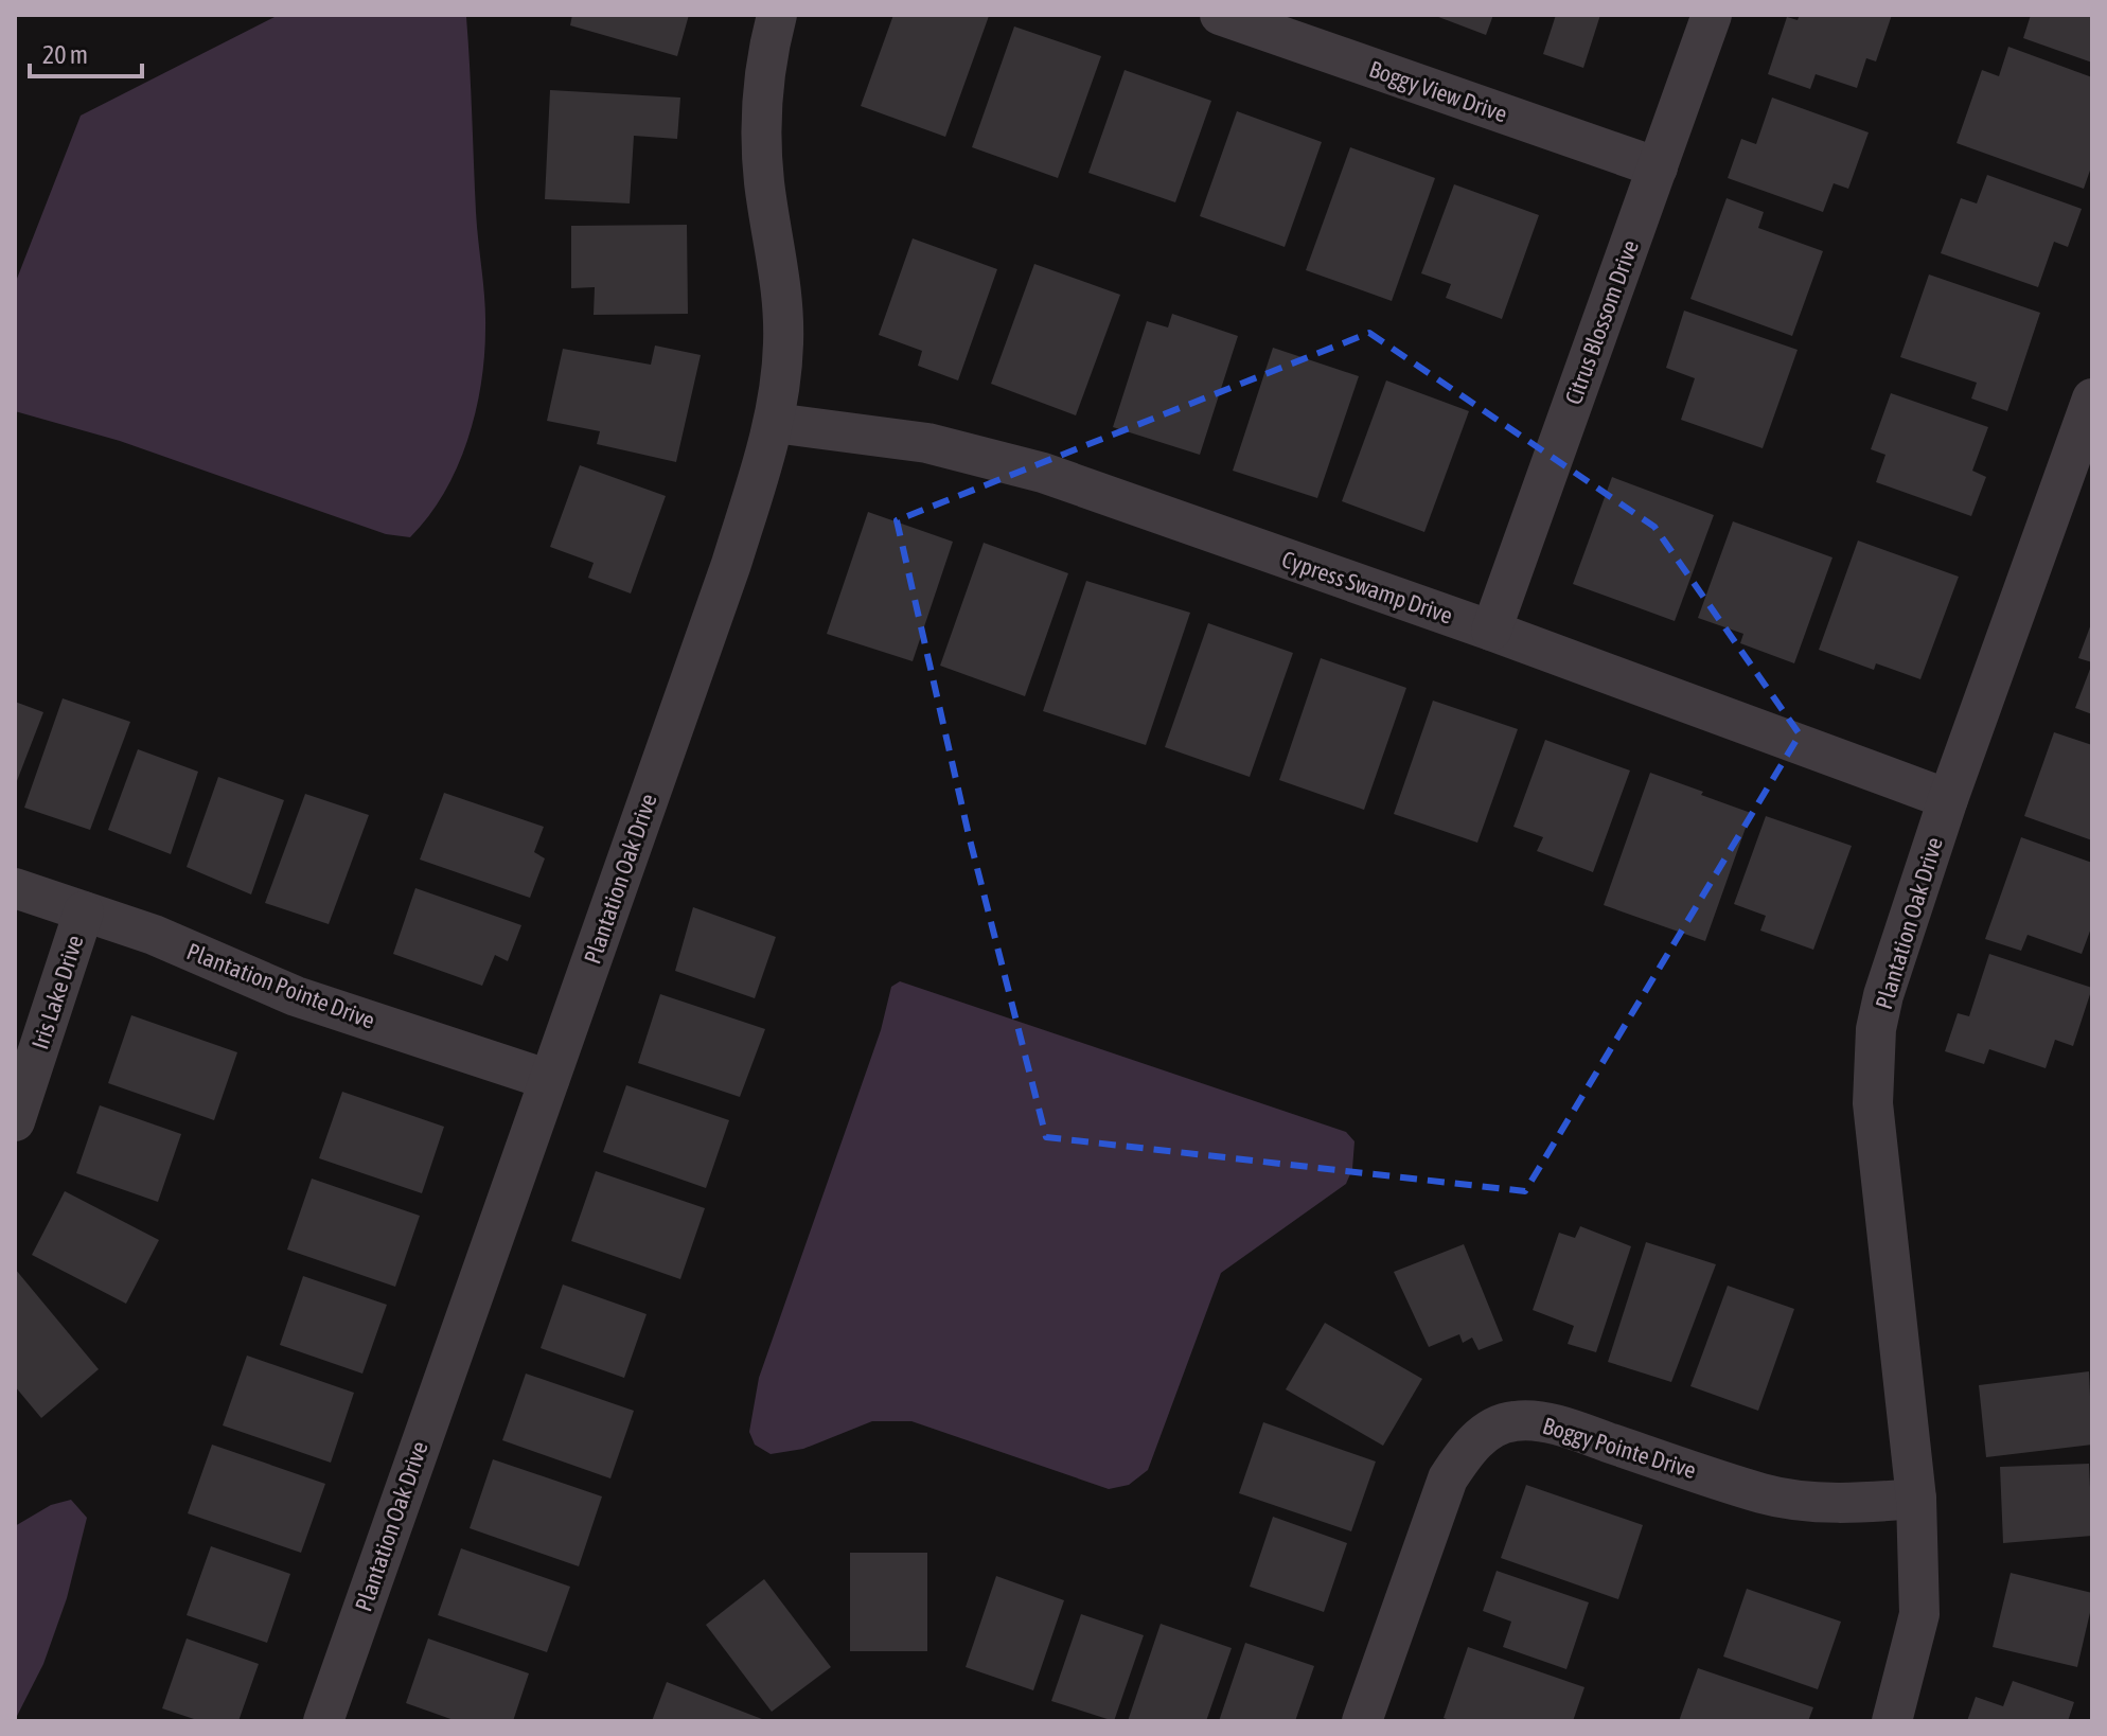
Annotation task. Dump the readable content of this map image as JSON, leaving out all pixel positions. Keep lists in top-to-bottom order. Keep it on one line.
{"streets":{"street":["Boggy View Drive","Citrus Blossom Drive","Cypress Swamp Drive","Plantation Oak Drive","Plantation Pointe Drive","Iris Lake Drive","Boggy Pointe Drive"]},"crossings":[["Boggy View Drive","Citrus Blossom Drive"],["Citrus Blossom Drive","Cypress Swamp Drive"],["Cypress Swamp Drive","Plantation Oak Drive"],["Plantation Oak Drive","Plantation Pointe Drive"],["Plantation Oak Drive","Boggy Pointe Drive"],["Plantation Pointe Drive","Iris Lake Drive"]],"scale_bar":"20 m"}
